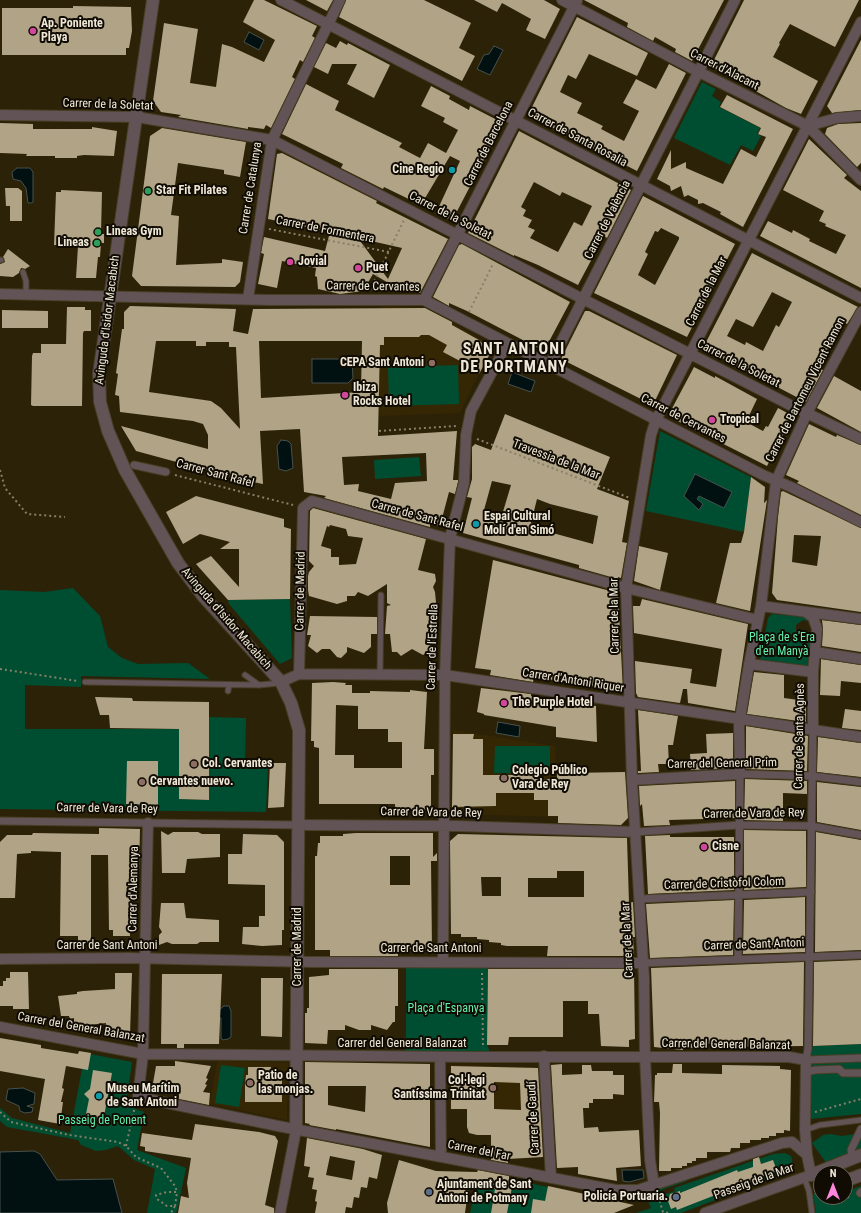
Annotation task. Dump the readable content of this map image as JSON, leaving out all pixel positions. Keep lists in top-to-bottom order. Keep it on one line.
{"streets":{"street":["Carrer d'Alacant","Carrer de la Soletat","Carrer de Santa Rosalia","Carrer de Barcelona","Carrer de Catalunya","Carrer de València","Carrer de Cervantes","Carrer de la Mar","Avinguda d'Isidor Macabich","Carrer de Bartomeu Vicent Ramon","Carrer Sant Rafel","Carrer de Sant Rafel","Carrer de Madrid","Carrer de l'Estrella","Carrer d'Antoni Riquer","Carrer de Santa Agnès","Carrer del General Prim","Carrer de Vara de Rey","Carrer de Cristòfol Colom","Carrer d'Alemanya","Carrer de Sant Antoni","Carrer del General Balanzat","Carrer de Gaudí","Carrer del Far","Passeig de la Mar"],"path":["Carrer de Formentera","Travessia de la Mar"]},"crossings":[["Carrer d'Alacant","Carrer de Barcelona"],["Carrer d'Alacant","Carrer de València"],["Carrer d'Alacant","Carrer de la Mar"],["Carrer de la Soletat","Carrer de Barcelona"],["Carrer de la Soletat","Carrer de Catalunya"],["Carrer de la Soletat","Carrer de València"],["Carrer de la Soletat","Carrer de la Mar"],["Carrer de la Soletat","Avinguda d'Isidor Macabich"],["Carrer de la Soletat","Carrer de Bartomeu Vicent Ramon"],["Carrer de Santa Rosalia","Carrer de Barcelona"],["Carrer de Santa Rosalia","Carrer de Catalunya"],["Carrer de Santa Rosalia","Carrer de València"],["Carrer de Santa Rosalia","Carrer de la Mar"],["Carrer de Barcelona","Carrer de Cervantes"],["Carrer de Catalunya","Carrer de Formentera"],["Carrer de Catalunya","Carrer de Cervantes"],["Carrer de València","Carrer de Cervantes"],["Carrer de Cervantes","Carrer de la Mar"],["Carrer de Cervantes","Avinguda d'Isidor Macabich"],["Carrer de Cervantes","Carrer de Bartomeu Vicent Ramon"],["Carrer de Cervantes","Carrer de l'Estrella"],["Carrer de la Mar","Travessia de la Mar"],["Carrer de la Mar","Carrer de Sant Rafel"],["Carrer de la Mar","Carrer d'Antoni Riquer"],["Carrer de la Mar","Carrer del General Prim"],["Carrer de la Mar","Carrer de Vara de Rey"],["Carrer de la Mar","Carrer de Cristòfol Colom"],["Carrer de la Mar","Carrer de Sant Antoni"],["Carrer de la Mar","Carrer del General Balanzat"],["Carrer de la Mar","Carrer del Far"],["Avinguda d'Isidor Macabich","Carrer de Madrid"],["Avinguda d'Isidor Macabich","Carrer d'Antoni Riquer"],["Carrer de Bartomeu Vicent Ramon","Carrer de Sant Rafel"],["Carrer de Bartomeu Vicent Ramon","Carrer d'Antoni Riquer"],["Carrer de Bartomeu Vicent Ramon","Carrer del General Prim"],["Carrer de Bartomeu Vicent Ramon","Carrer de Vara de Rey"],["Carrer de Bartomeu Vicent Ramon","Carrer de Cristòfol Colom"],["Carrer de Bartomeu Vicent Ramon","Carrer de Sant Antoni"],["Travessia de la Mar","Carrer de l'Estrella"],["Carrer de Sant Rafel","Carrer de Madrid"],["Carrer de Sant Rafel","Carrer de l'Estrella"],["Carrer de Madrid","Carrer d'Antoni Riquer"],["Carrer de Madrid","Carrer de Vara de Rey"],["Carrer de Madrid","Carrer de Sant Antoni"],["Carrer de Madrid","Carrer del General Balanzat"],["Carrer de Madrid","Carrer del Far"],["Carrer de l'Estrella","Carrer d'Antoni Riquer"],["Carrer de l'Estrella","Carrer de Vara de Rey"],["Carrer de l'Estrella","Carrer de Sant Antoni"],["Carrer d'Antoni Riquer","Carrer de Santa Agnès"],["Carrer de Santa Agnès","Carrer del General Prim"],["Carrer de Santa Agnès","Carrer de Vara de Rey"],["Carrer de Santa Agnès","Carrer de Cristòfol Colom"],["Carrer de Santa Agnès","Carrer de Sant Antoni"],["Carrer de Santa Agnès","Carrer del General Balanzat"],["Carrer de Santa Agnès","Passeig de la Mar"],["Carrer de Vara de Rey","Carrer d'Alemanya"],["Carrer d'Alemanya","Carrer de Sant Antoni"],["Carrer d'Alemanya","Carrer del General Balanzat"],["Carrer d'Alemanya","Carrer del Far"],["Carrer del General Balanzat","Carrer de Gaudí"],["Carrer de Gaudí","Carrer del Far"]],"districts":["SANT ANTONI DE PORTMANY"],"parks":["Plaça de s'Era d'en Manyà","Plaça d'Espanya","Passeig de Ponent"],"places":["Ap. Poniente Playa","Cine Regio","Star Fit Pilates","Lineas Gym","Lineas","Jovial","Puet","CEPA Sant Antoni","Ibiza Rocks Hotel","Tropical","Espai Cultural Molí d'en Simó","The Purple Hotel","Col. Cervantes","Colegio Público Vara de Rey","Cervantes nuevo.","Cisne","Patio de las monjas.","Col·legi Santíssima Trinitat","Museu Marítim de Sant Antoni","Ajuntament de Sant Antoni de Potmany","Policía Portuaria."],"north":"top"}
